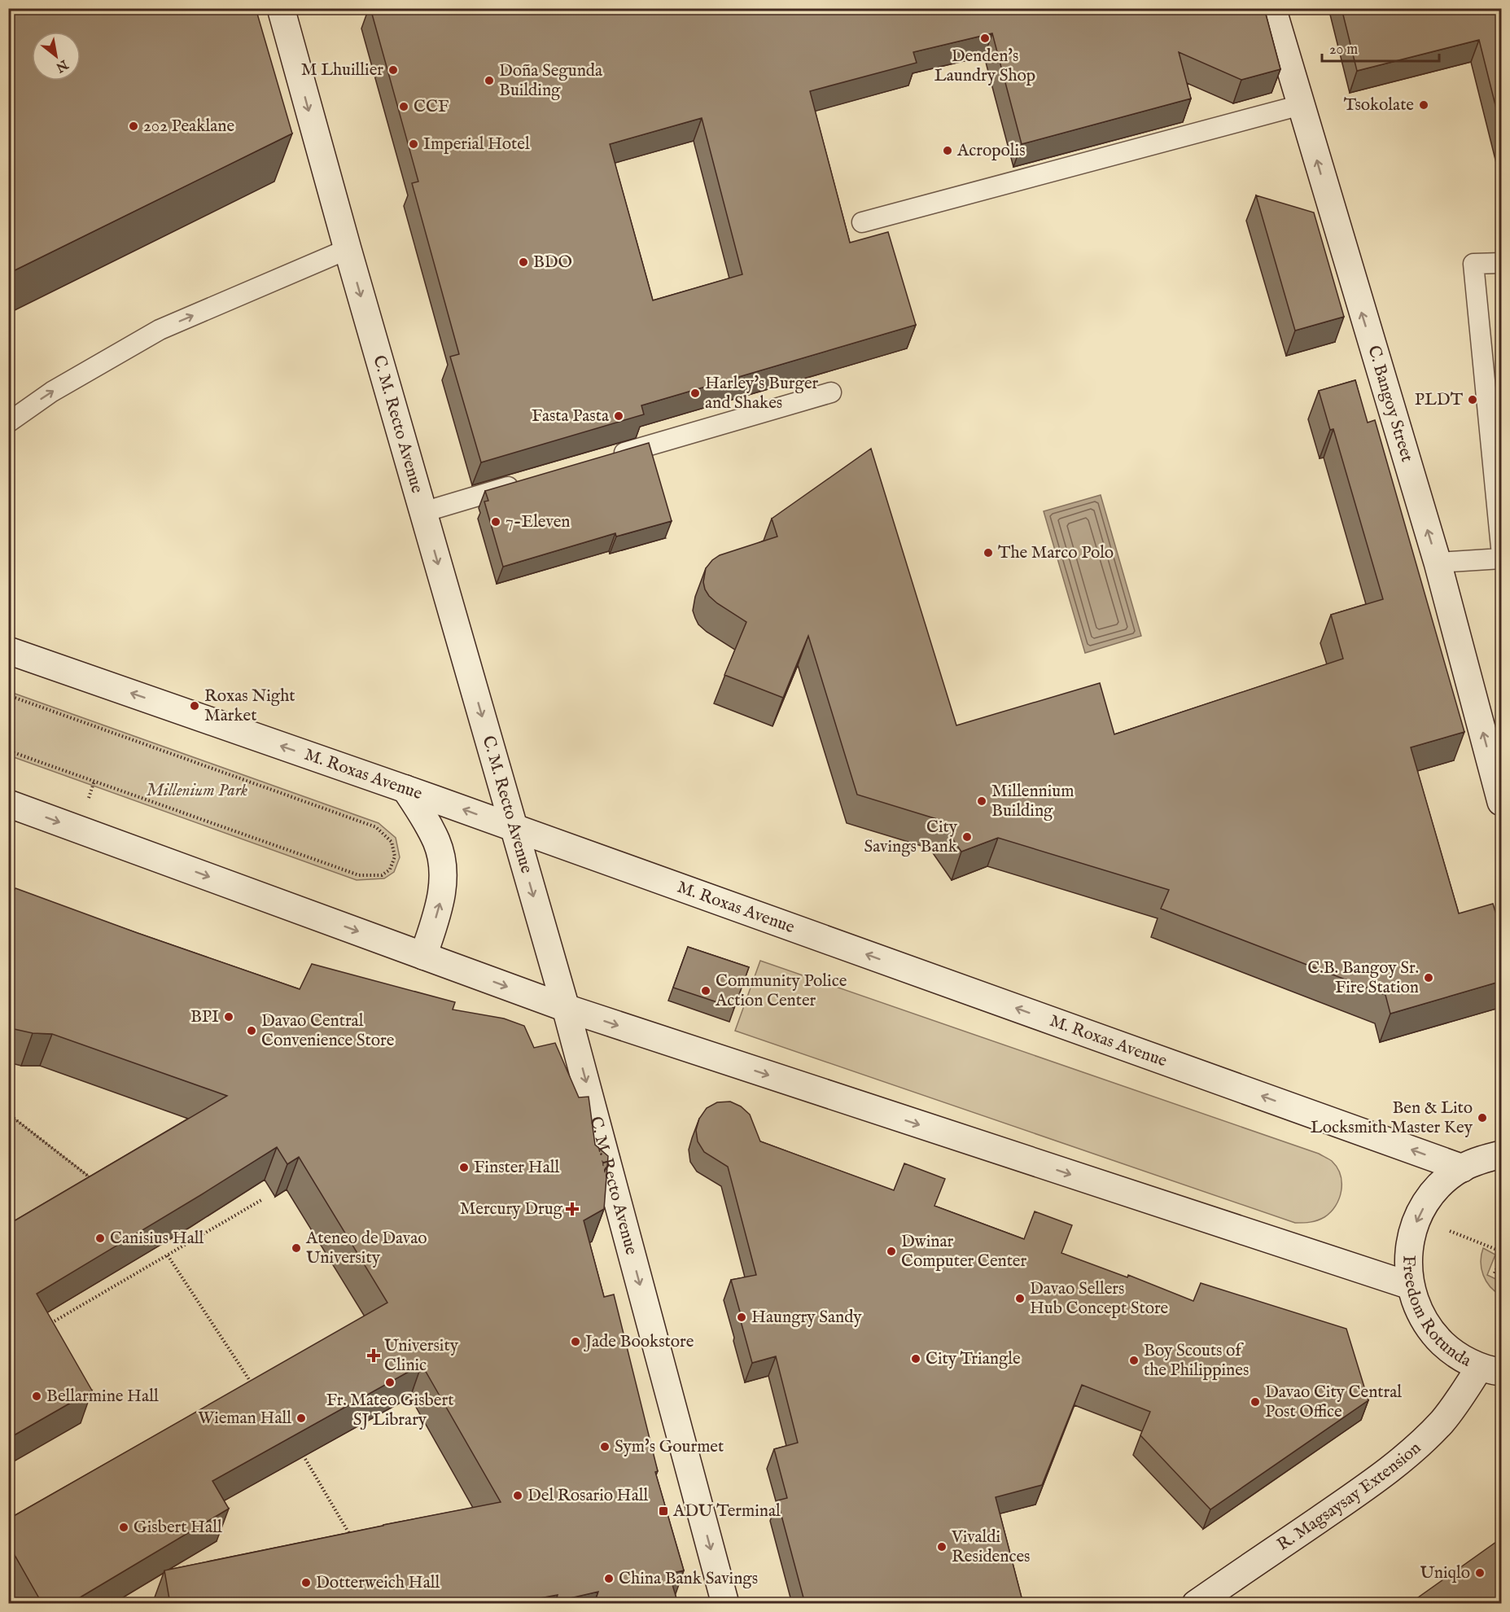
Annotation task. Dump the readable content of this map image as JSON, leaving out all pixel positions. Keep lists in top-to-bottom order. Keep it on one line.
{"streets":{"main road":["C. Bangoy Street","C. M. Recto Avenue","M. Roxas Avenue","Freedom Rotunda","R. Magsaysay Extension"]},"crossings":[["C. M. Recto Avenue","M. Roxas Avenue"],["M. Roxas Avenue","Freedom Rotunda"],["Freedom Rotunda","R. Magsaysay Extension"]],"one_way":["C. Bangoy Street","C. M. Recto Avenue","Freedom Rotunda"],"parks":["Millenium Park"],"places":{"other":["Denden's Laundry Shop","M Lhuillier","Doña Segunda Building","Tsokolate","CCF","202 Peaklane","Imperial Hotel","Acropolis","BDO","Harley's Burger and Shakes","PLDT","Fasta Pasta","7-Eleven","The Marco Polo","Roxas Night Market","Millennium Building","City Savings Bank","C.B. Bangoy Sr. Fire Station","Community Police Action Center","BPI","Davao Central Convenience Store","Ben & Lito Locksmith Master Key","Finster Hall","Canisius Hall","Ateneo de Davao University","Dwinar Computer Center","Davao Sellers Hub Concept Store","Haungry Sandy","Jade Bookstore","City Triangle","Boy Scouts of the Philippines","Fr. Mateo Gisbert SJ Library","Bellarmine Hall","Davao City Central Post Office","Wieman Hall","Sym's Gourmet","Del Rosario Hall","Gisbert Hall","Vivaldi Residences","Uniqlo","China Bank Savings","Dotterweich Hall"],"health":["Mercury Drug","University Clinic"],"transit":["ADU Terminal"]},"scale_bar":"20 m","north":"bottom right"}
